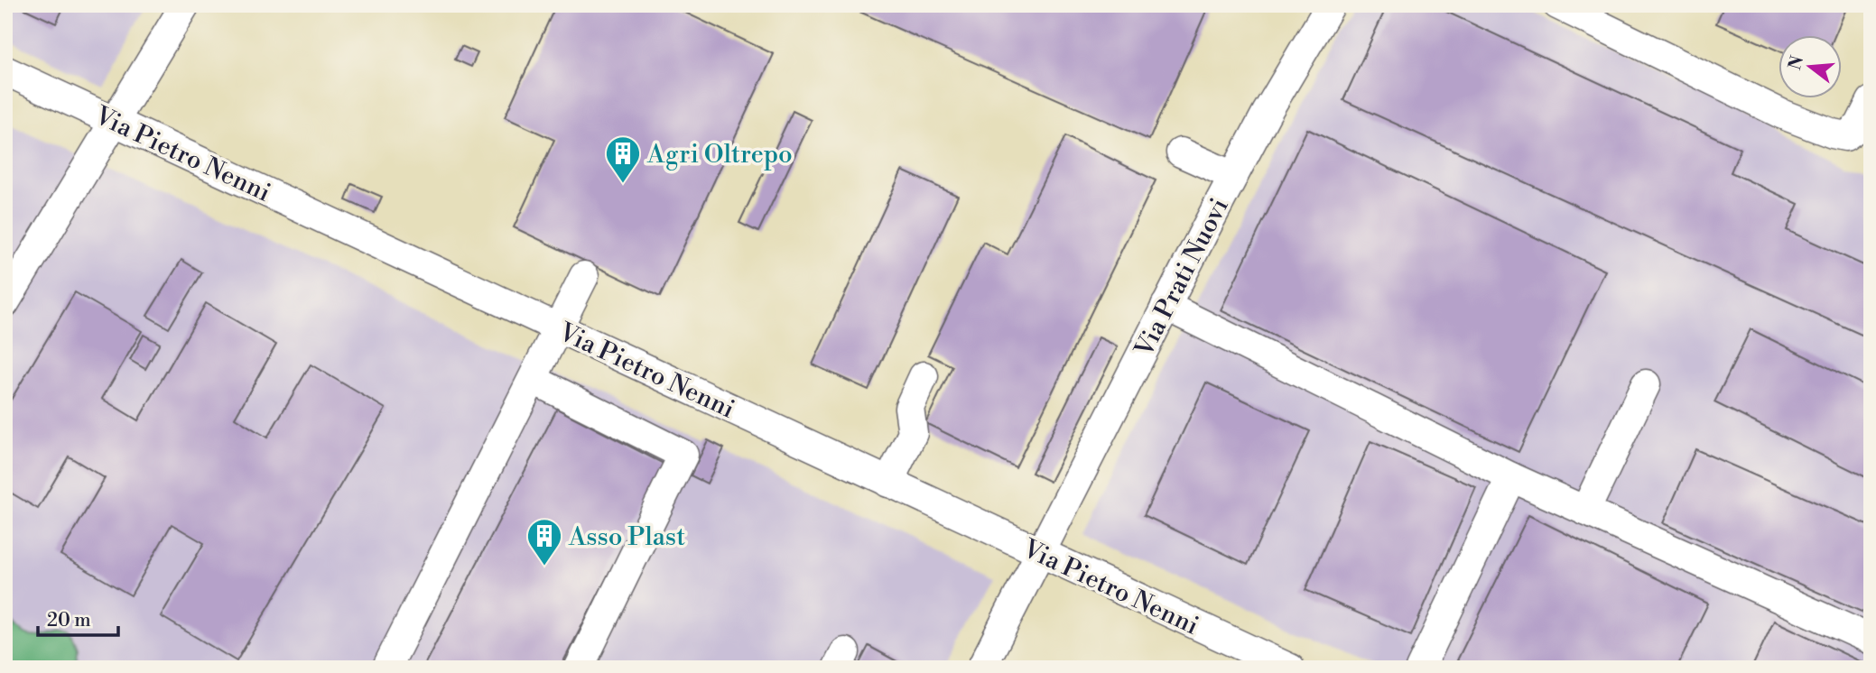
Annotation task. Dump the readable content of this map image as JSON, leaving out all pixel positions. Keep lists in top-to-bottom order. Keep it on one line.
{"streets":{"street":["Via Pietro Nenni","Via Prati Nuovi"]},"crossings":[["Via Pietro Nenni","Via Prati Nuovi"]],"places":{"building":["Agri Oltrepo","Asso Plast"]},"scale_bar":"20 m","north":"left"}
